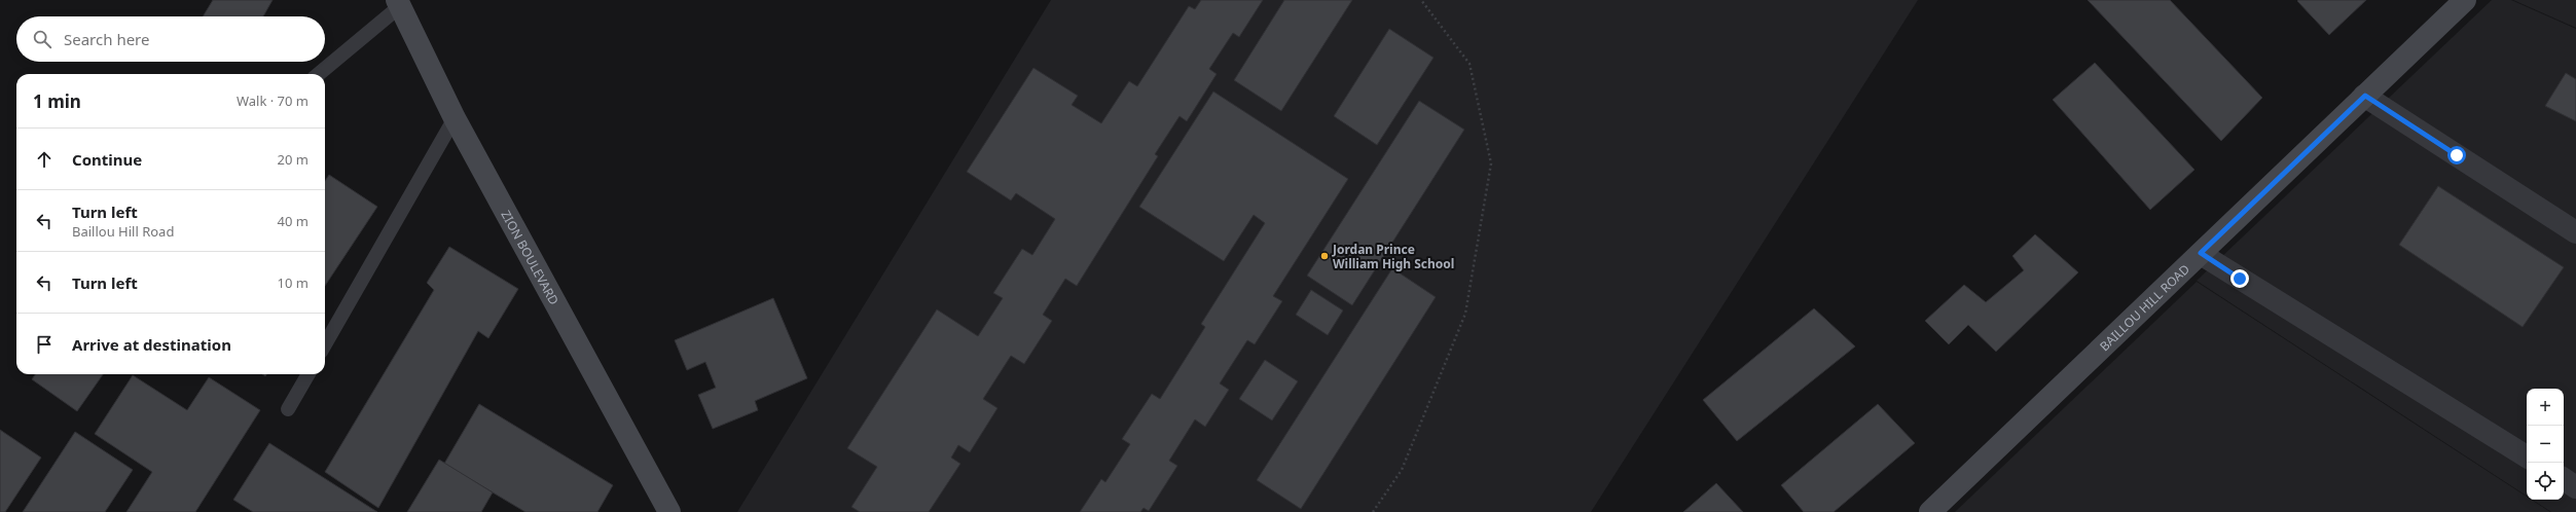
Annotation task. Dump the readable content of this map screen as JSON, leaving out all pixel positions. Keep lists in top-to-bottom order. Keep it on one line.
{"streets":{"main road":["ZION BOULEVARD","BAILLOU HILL ROAD"]},"places":["Jordan Prince William High School"],"page":{"search":"Search here","heading":["1 min","Walk · 70 m"],"list":[["Continue","20 m"],["Turn left","Baillou Hill Road","40 m"],["Turn left","10 m"],"Arrive at destination"],"map_buttons":["+","−"]}}
